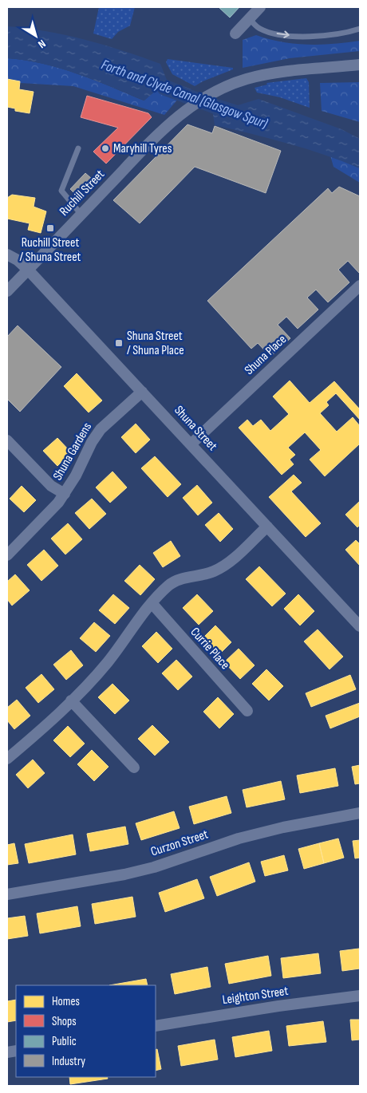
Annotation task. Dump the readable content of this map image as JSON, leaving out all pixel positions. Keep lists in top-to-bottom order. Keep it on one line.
{"streets":{"street":["Ruchill Street","Shuna Place","Shuna Street","Shuna Gardens","Currie Place","Curzon Street","Leighton Street"]},"crossings":[["Ruchill Street","Shuna Street"],["Shuna Place","Shuna Street"],["Shuna Street","Shuna Gardens"]],"water":["Forth and Clyde Canal (Glasgow Spur)"],"places":{"other":["Maryhill Tyres"],"transit":["Ruchill Street / Shuna Street","Shuna Street / Shuna Place"]},"legend":["Homes","Shops","Public","Industry"],"north":"bottom right"}
